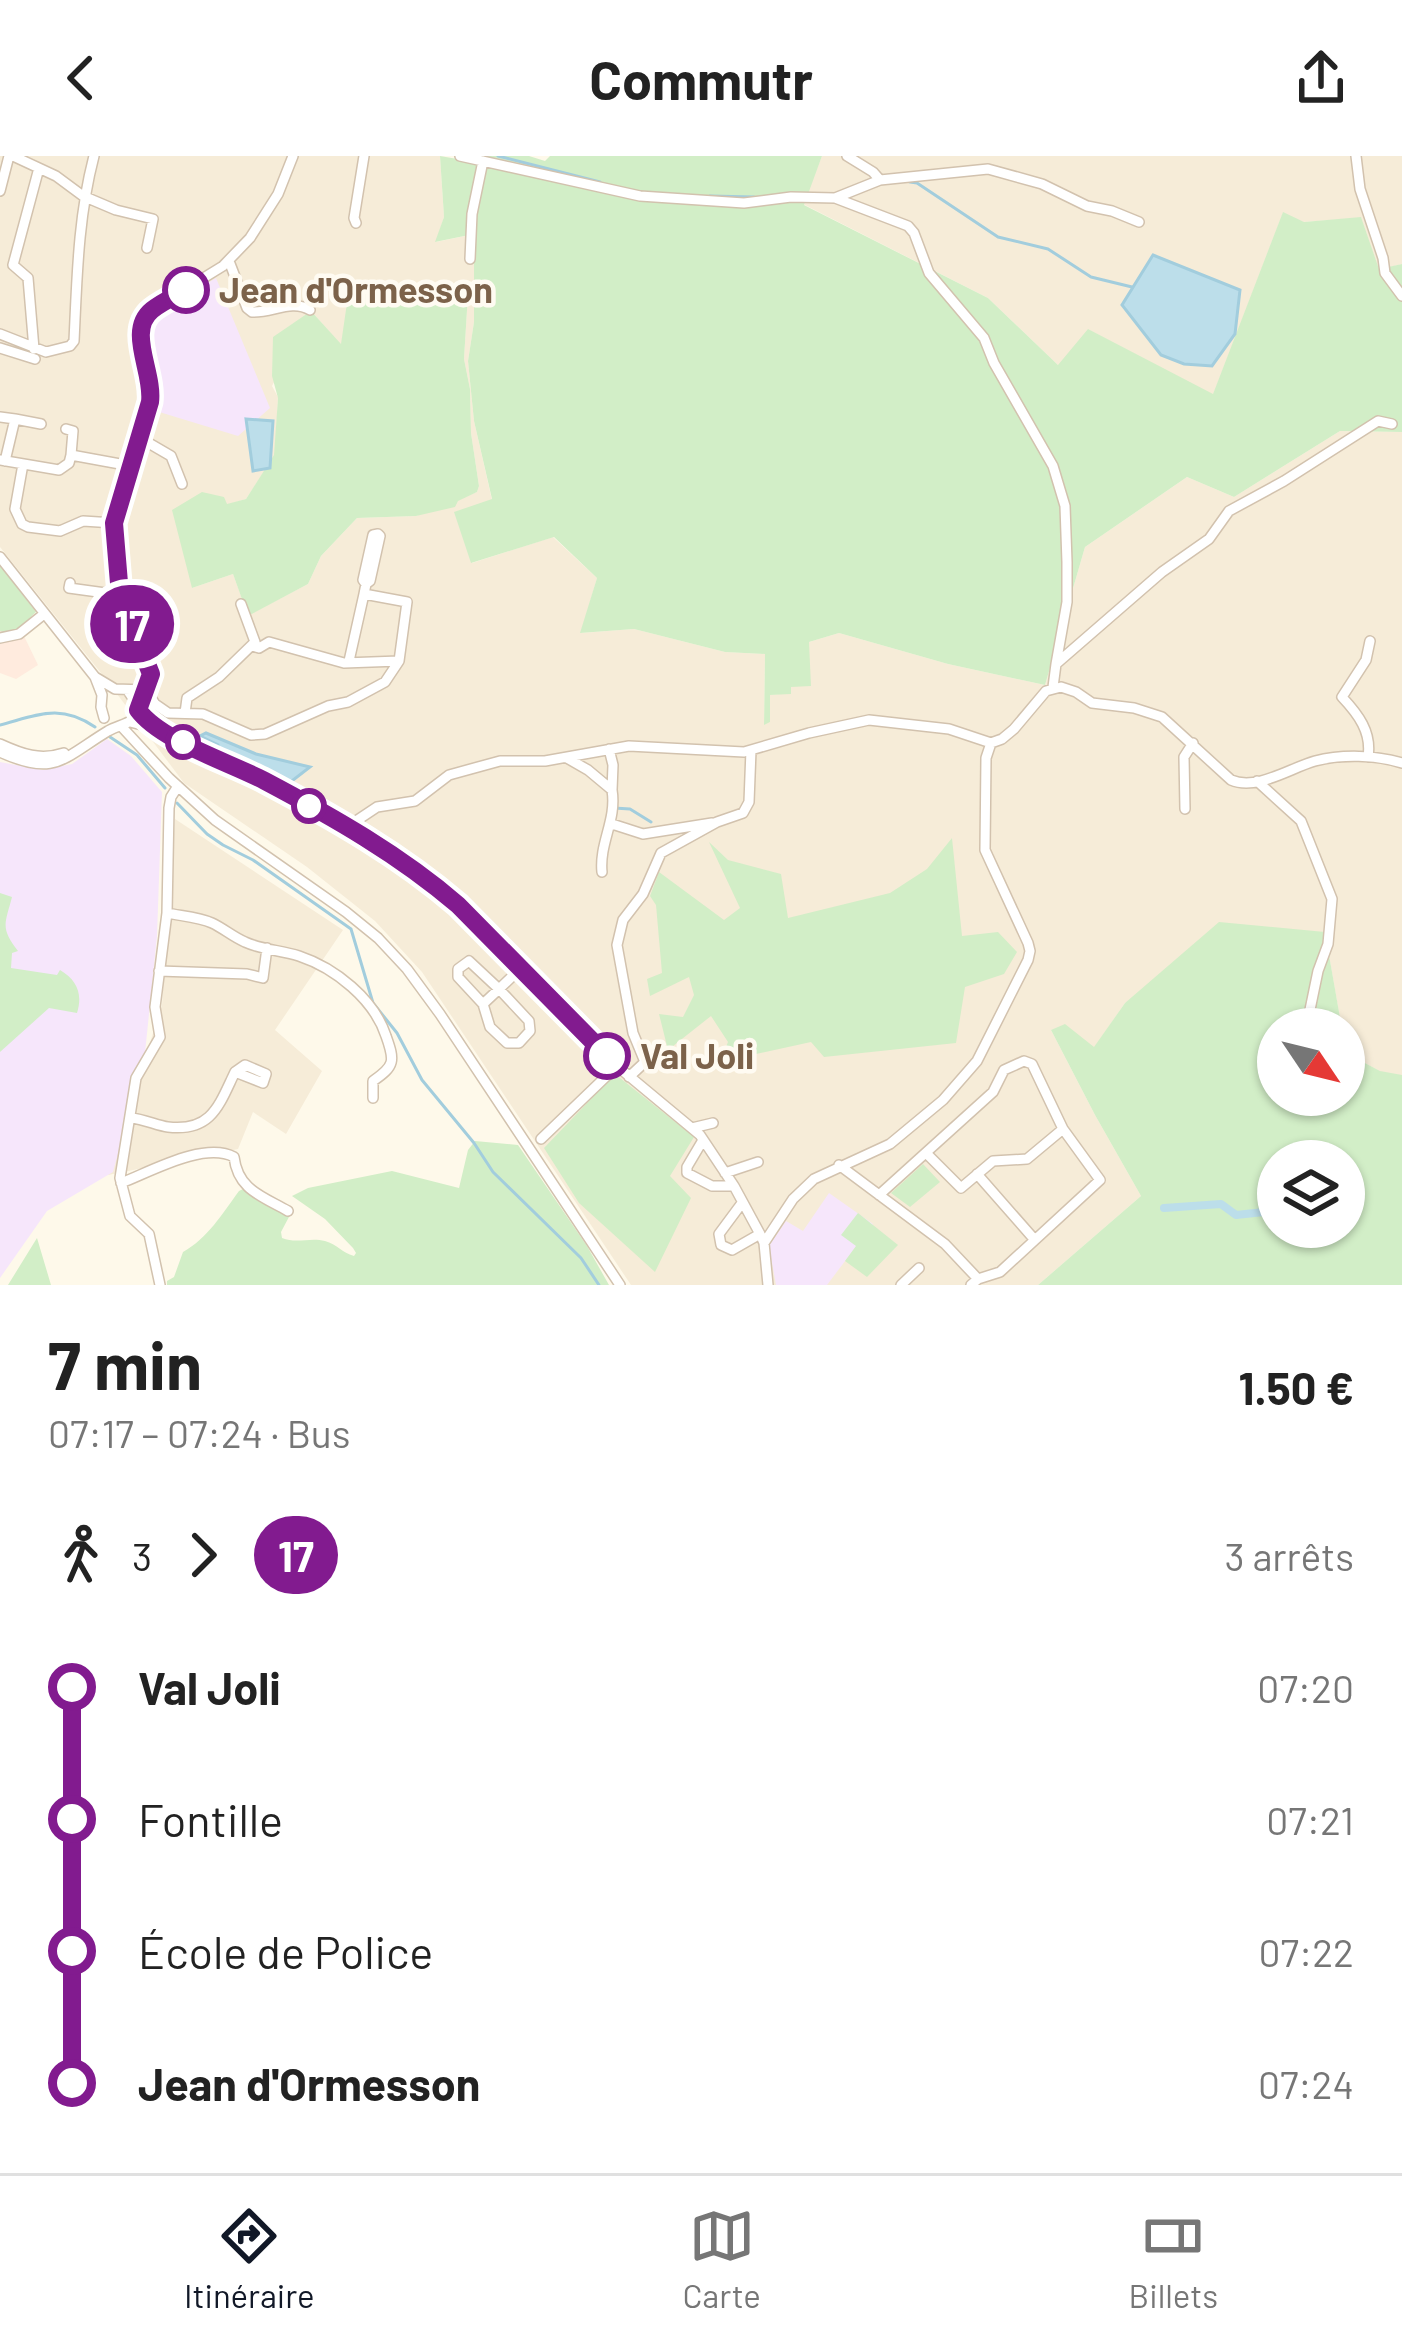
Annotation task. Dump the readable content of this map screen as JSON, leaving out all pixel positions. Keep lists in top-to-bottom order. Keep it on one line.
{"places":["Jean d'Ormesson","Val Joli"],"lines":["bus line 17"],"north":"bottom right","page":{"header":"Commutr","on_map":"17","heading":["7 min","07:17 – 07:24 · Bus","1.50 €"],"legs":["3","17","3 arrêts"],"list":[{"name":"Val Joli","value":"07:20"},{"name":"Fontille","value":"07:21"},{"name":"École de Police","value":"07:22"},{"name":"Jean d'Ormesson","value":"07:24"}],"tabs":["Itinéraire","Carte","Billets"]}}
